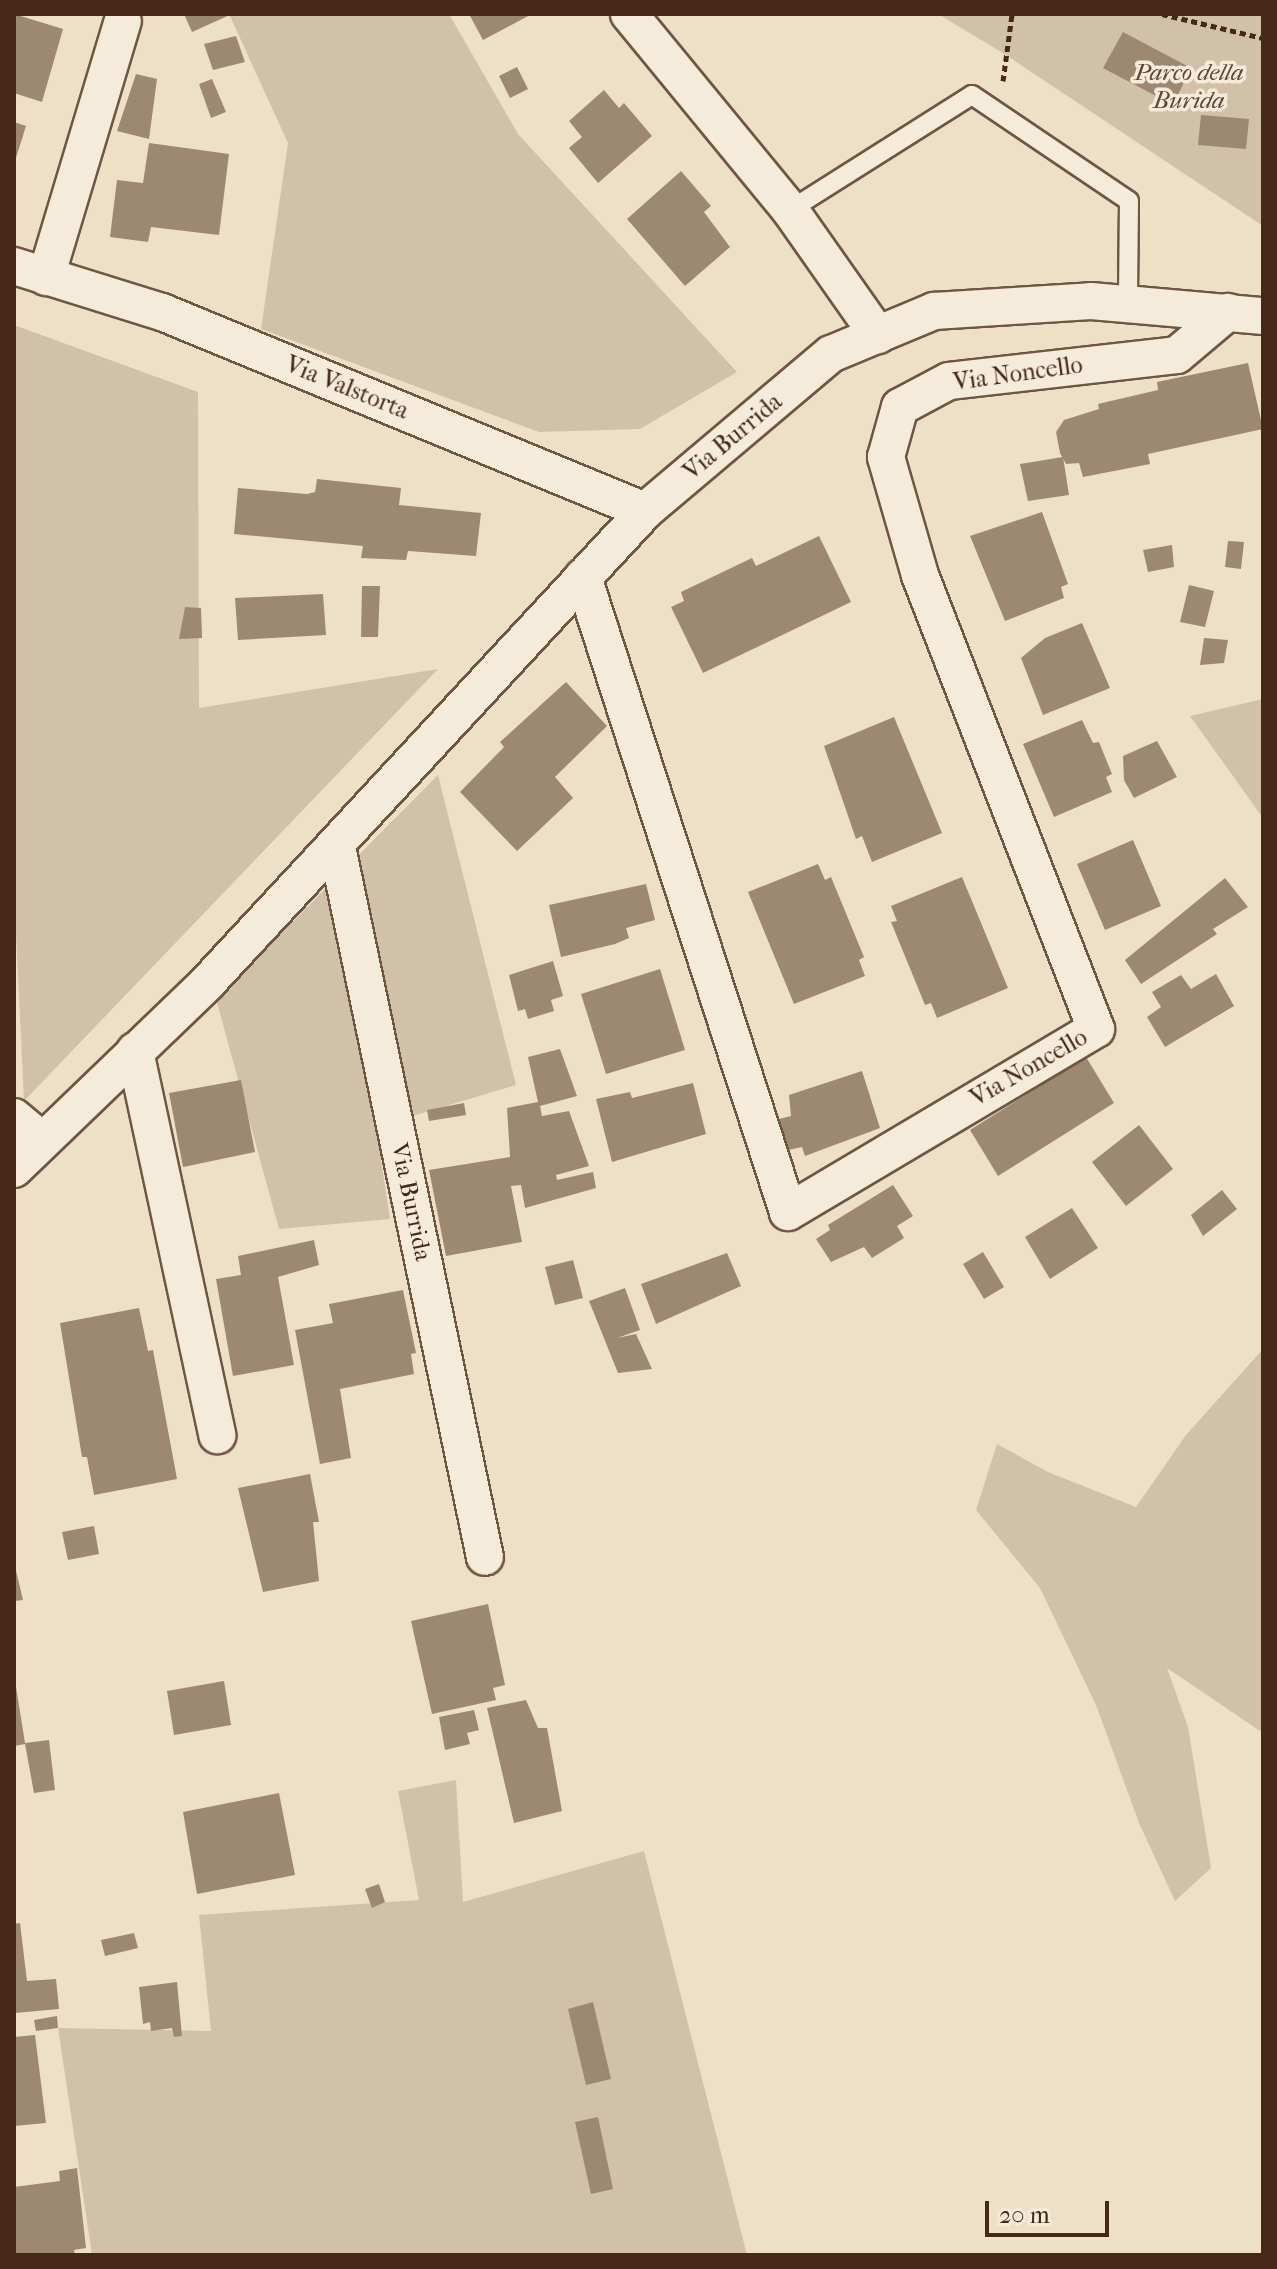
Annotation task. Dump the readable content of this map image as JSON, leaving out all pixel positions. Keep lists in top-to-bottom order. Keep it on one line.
{"streets":{"street":["Via Noncello","Via Valstorta","Via Burrida"]},"crossings":[["Via Noncello","Via Burrida"],["Via Valstorta","Via Burrida"]],"parks":["Parco della Burida"],"scale_bar":"20 m"}
